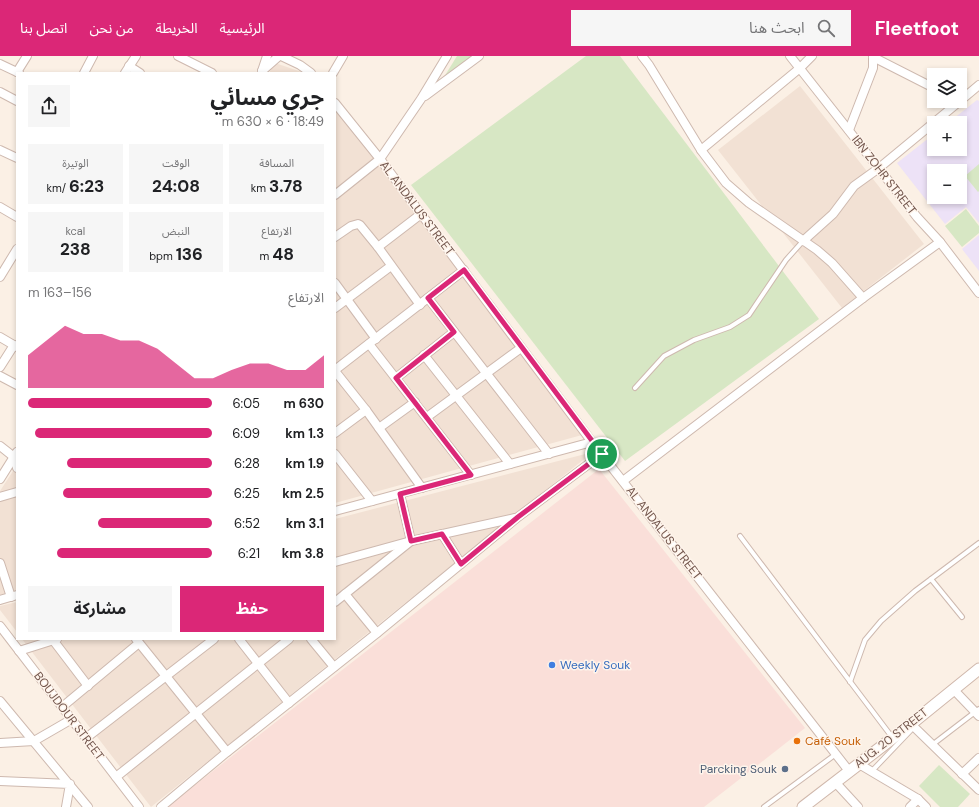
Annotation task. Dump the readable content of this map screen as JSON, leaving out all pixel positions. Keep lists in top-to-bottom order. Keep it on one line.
{"streets":{"main road":["AUG. 20 STREET"],"street":["IBN ZOHR STREET","AL ANDALUS STREET","BOUJDOUR STREET"]},"crossings":[["AL ANDALUS STREET","AUG. 20 STREET"]],"places":["Weekly Souk","Café Souk","Parcking Souk"],"page":{"header":"Fleetfoot","search":"ابحث هنا","nav":["الرئيسية","الخريطة","من نحن","اتصل بنا"],"map_buttons":["+","−"],"heading":["جري مسائي","18:49 · 6 × 630 m"],"stats":[["المسافة","3.78 km"],["الوقت","24:08"],["الوتيرة","6:23 /km"],["الارتفاع","48 m"],["النبض","136 bpm"],["kcal","238"]],"chart":["الارتفاع","156–163 m"],"list":[{"name":"630 m","note":"6:05"},{"name":"1.3 km","note":"6:09"},{"name":"1.9 km","note":"6:28"},{"name":"2.5 km","note":"6:25"},{"name":"3.1 km","note":"6:52"},{"name":"3.8 km","note":"6:21"}],"buttons":["حفظ","مشاركة"]}}
